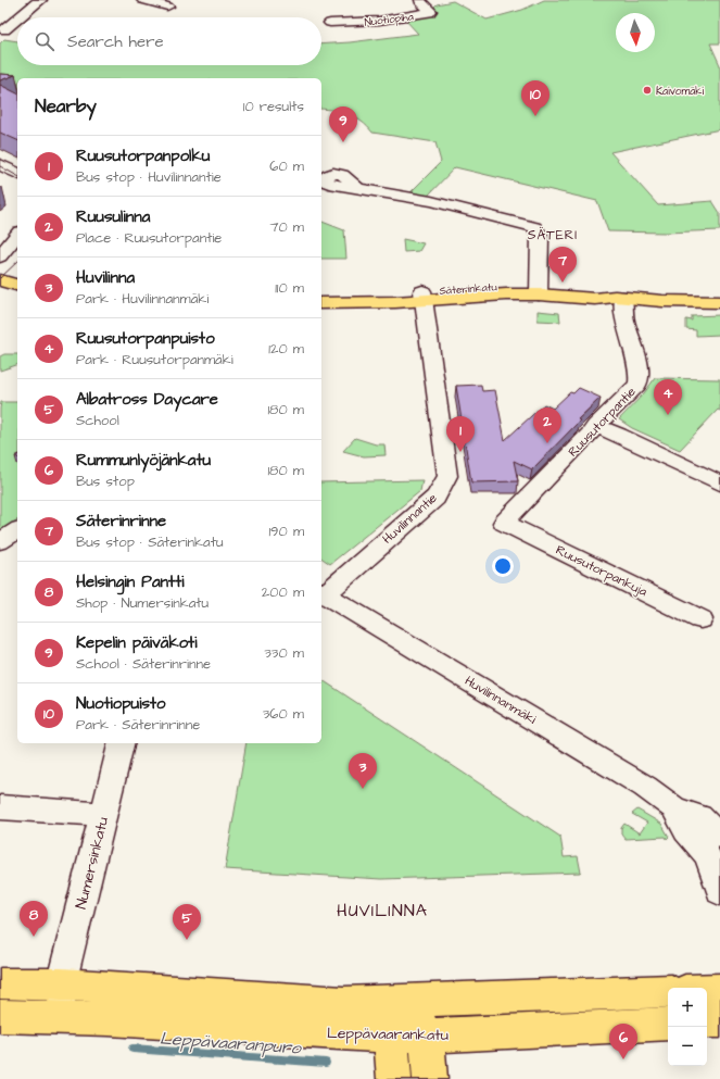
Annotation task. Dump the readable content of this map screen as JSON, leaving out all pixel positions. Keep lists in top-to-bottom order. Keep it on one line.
{"streets":{"main road":["Säterinkatu","Leppävaarankatu"],"street":["Nuotiopiha","Ruusutorpantie","Huvilinnantie","Ruusutorpankuja","Huvilinnanmäki","Numersinkatu"]},"crossings":[["Säterinkatu","Ruusutorpantie"],["Säterinkatu","Huvilinnantie"],["Ruusutorpantie","Ruusutorpankuja"],["Huvilinnantie","Huvilinnanmäki"],["Numersinkatu","Leppävaarankatu"]],"districts":["SÄTERI","HUVILINNA"],"water":["Leppävaaranpuro"],"places":["Kaivomäki"],"north":"bottom","page":{"search":"Search here","heading":["Nearby","10 results"],"pins":["10","9","7","4","2","1","3","8","5","6"],"list":[{"mark":"1","name":"Ruusutorpanpolku","note":"Bus stop · Huvilinnantie","value":"60 m"},{"mark":"2","name":"Ruusulinna","note":"Place · Ruusutorpantie","value":"70 m"},{"mark":"3","name":"Huvilinna","note":"Park · Huvilinnanmäki","value":"110 m"},{"mark":"4","name":"Ruusutorpanpuisto","note":"Park · Ruusutorpanmäki","value":"120 m"},{"mark":"5","name":"Albatross Daycare","note":"School","value":"180 m"},{"mark":"6","name":"Rummunlyöjänkatu","note":"Bus stop","value":"180 m"},{"mark":"7","name":"Säterinrinne","note":"Bus stop · Säterinkatu","value":"190 m"},{"mark":"8","name":"Helsingin Pantti","note":"Shop · Numersinkatu","value":"200 m"},{"mark":"9","name":"Kepelin päiväkoti","note":"School · Säterinrinne","value":"330 m"},{"mark":"10","name":"Nuotiopuisto","note":"Park · Säterinrinne","value":"360 m"}],"map_buttons":["+","−"]}}
